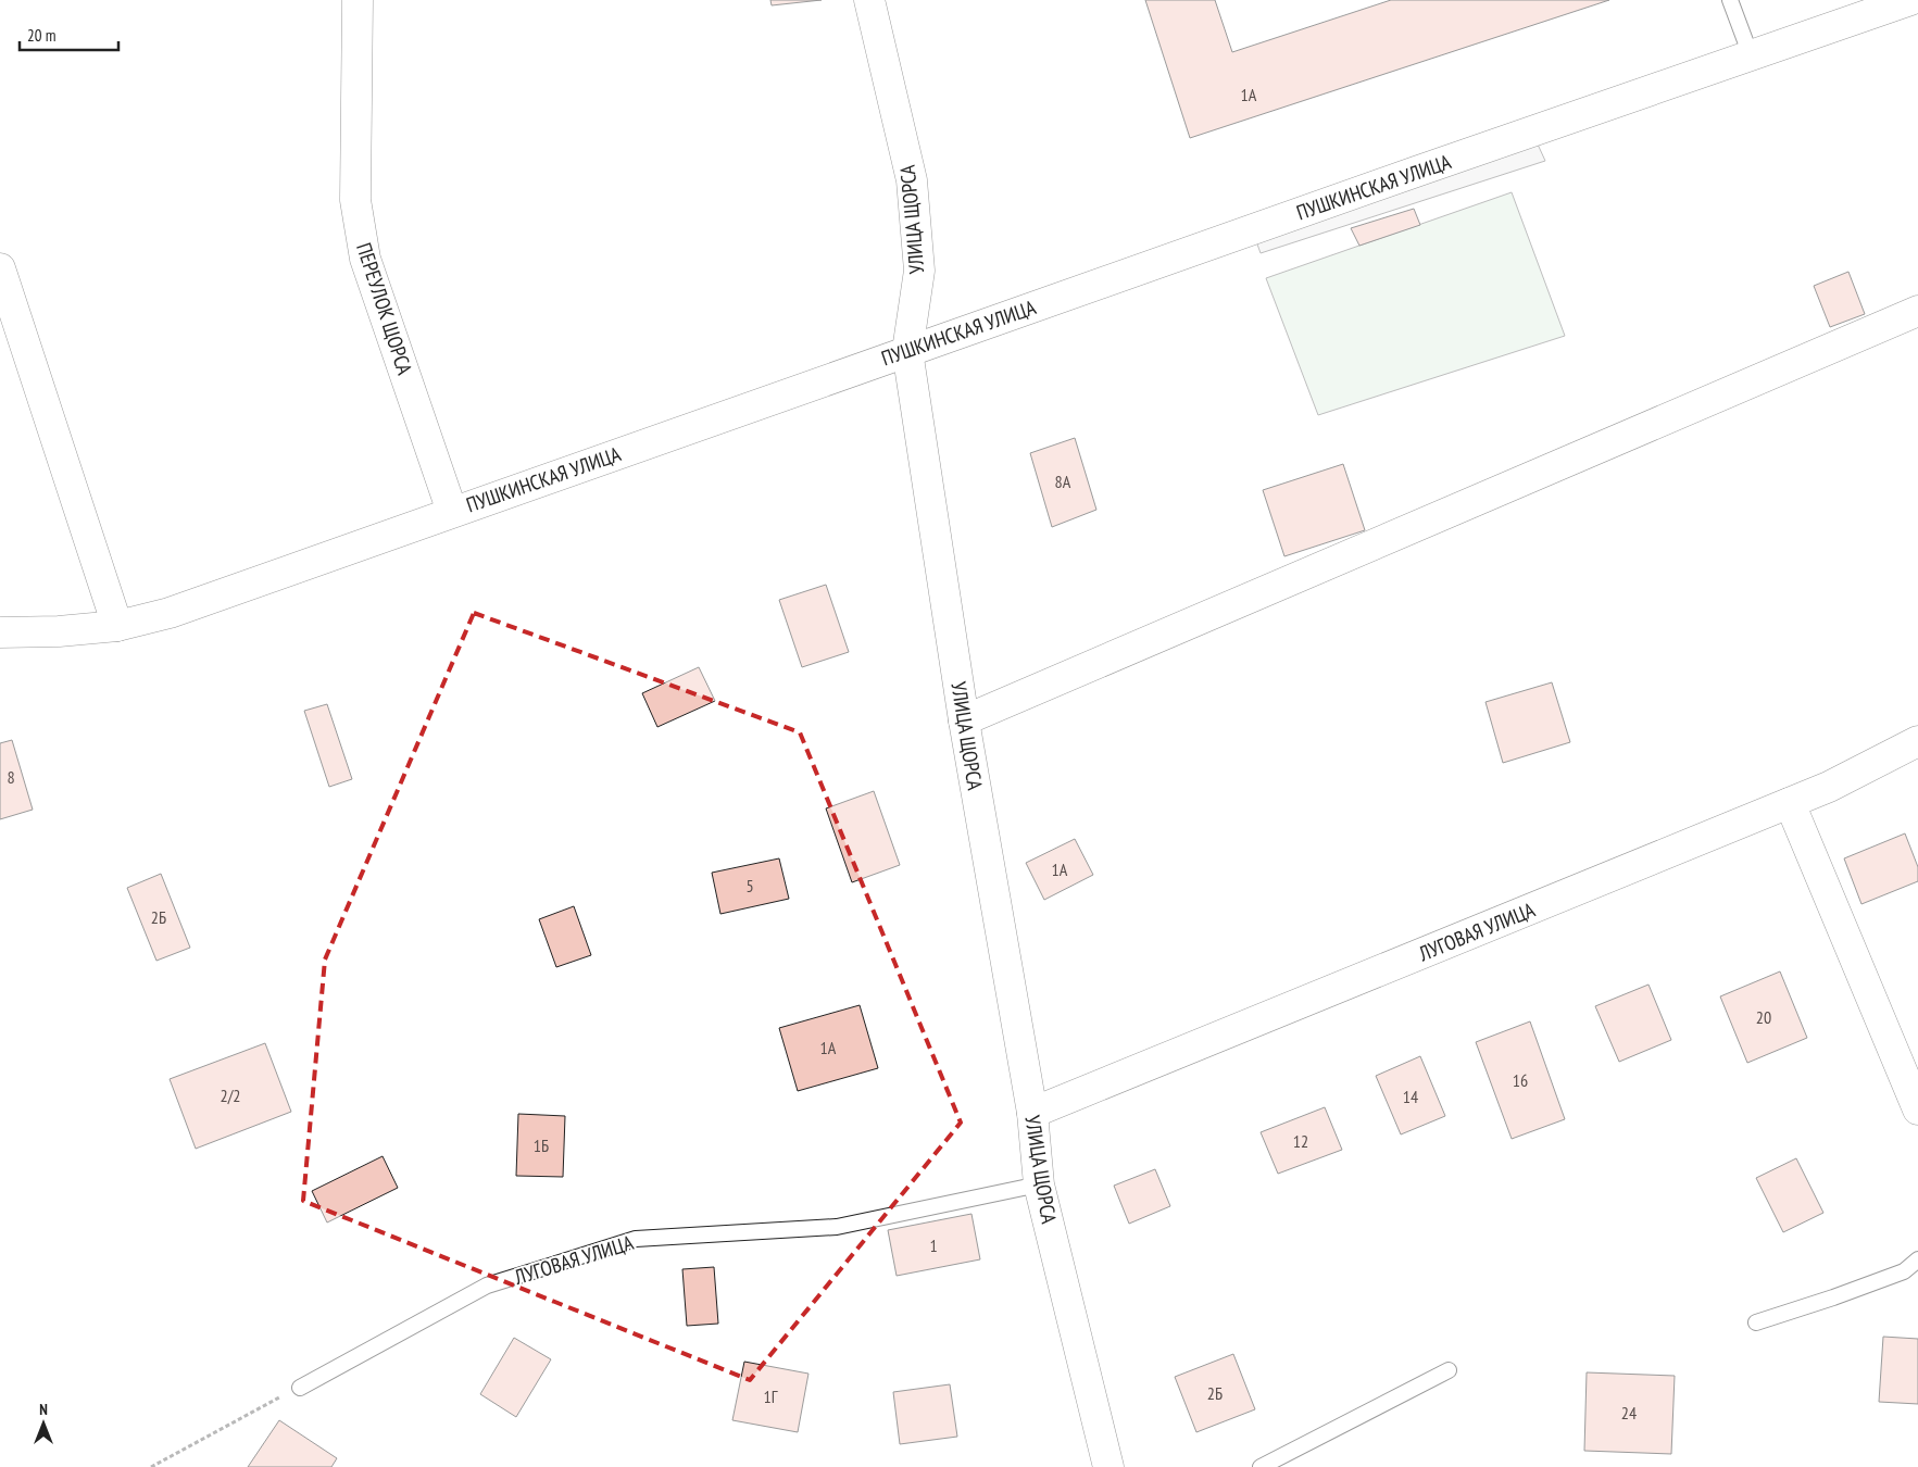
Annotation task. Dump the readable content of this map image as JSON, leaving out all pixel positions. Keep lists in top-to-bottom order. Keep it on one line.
{"streets":{"street":["ПУШКИНСКАЯ УЛИЦА","УЛИЦА ЩОРСА","ПЕРЕУЛОК ЩОРСА","ЛУГОВАЯ УЛИЦА"]},"crossings":[["ПУШКИНСКАЯ УЛИЦА","УЛИЦА ЩОРСА"],["ПУШКИНСКАЯ УЛИЦА","ПЕРЕУЛОК ЩОРСА"],["УЛИЦА ЩОРСА","ЛУГОВАЯ УЛИЦА"]],"house_numbers":["1А","8А","8","1А","5","2Б","20","1А","16","2/2","14","12","1Б","1","2Б","1Г","24"],"scale_bar":"20 m","north":"top"}
